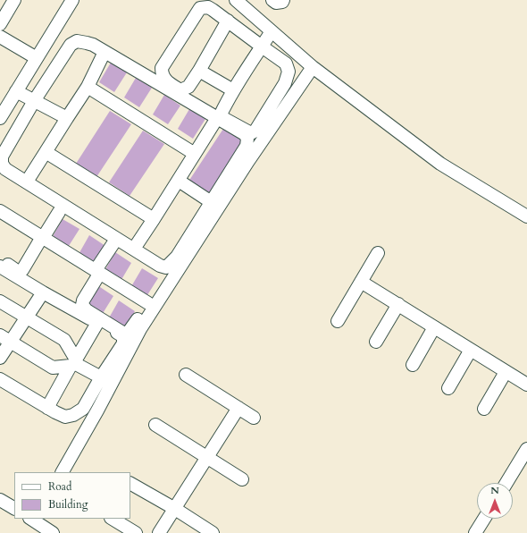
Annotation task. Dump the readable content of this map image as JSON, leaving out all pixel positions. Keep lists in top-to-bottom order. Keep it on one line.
{"legend":["Road","Building"],"north":"top"}
